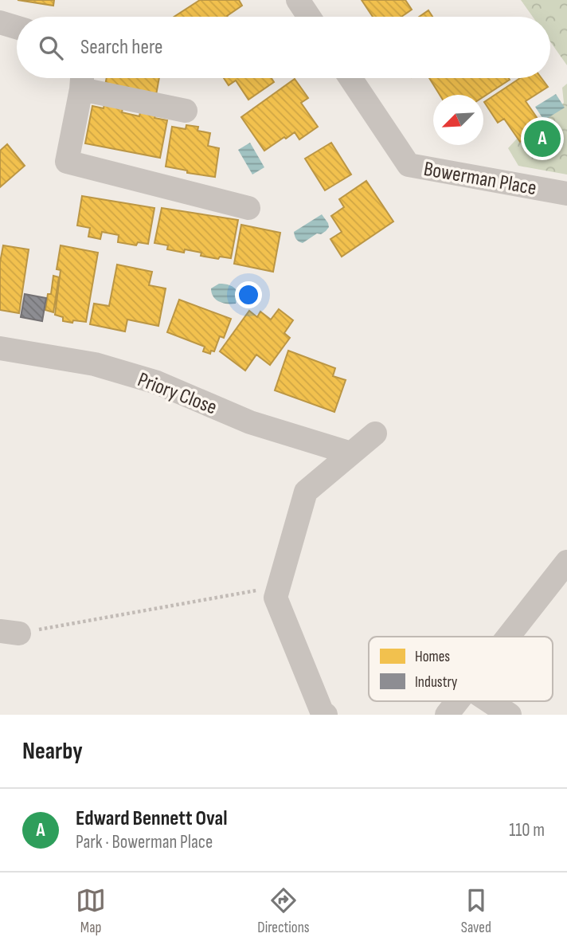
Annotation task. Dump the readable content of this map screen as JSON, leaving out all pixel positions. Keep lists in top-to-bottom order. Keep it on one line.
{"streets":{"street":["Bowerman Place","Priory Close"]},"legend":["Homes","Industry"],"north":"bottom left","page":{"search":"Search here","pins":"A","heading":"Nearby","list":[{"mark":"A","name":"Edward Bennett Oval","note":"Park · Bowerman Place","value":"110 m"}],"nav":["Map","Directions","Saved"]}}
